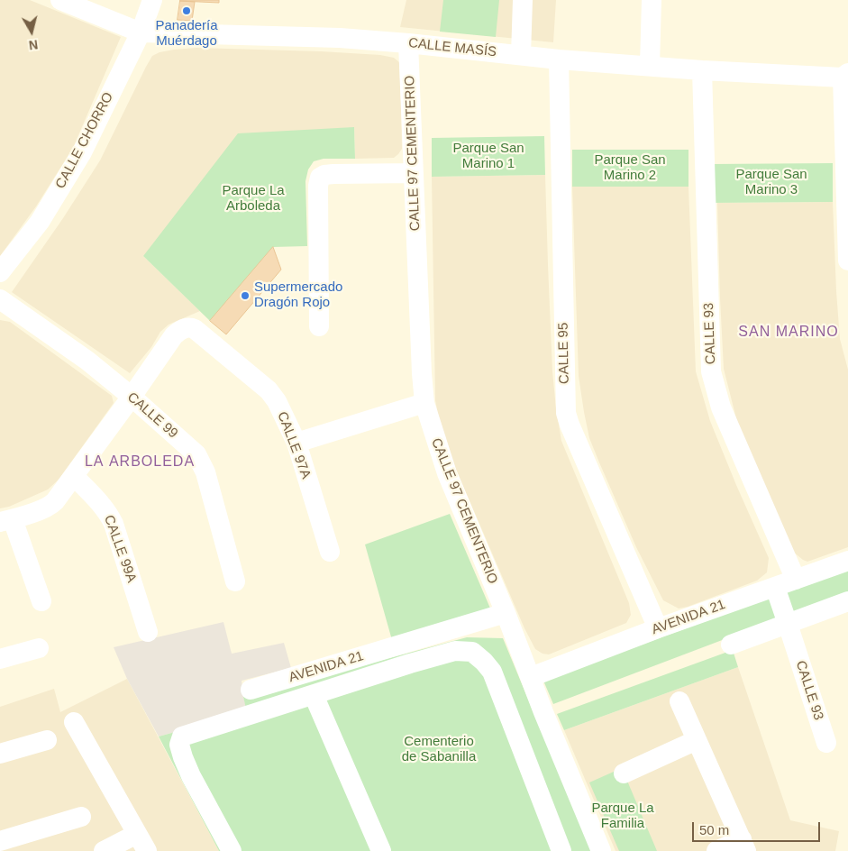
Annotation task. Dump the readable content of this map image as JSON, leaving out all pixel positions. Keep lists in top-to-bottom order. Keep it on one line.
{"streets":{"street":["CALLE MASÍS","CALLE CHORRO","CALLE 97 CEMENTERIO","CALLE 93","CALLE 95","CALLE 99","CALLE 97A","CALLE 99A","AVENIDA 21"]},"crossings":[["CALLE MASÍS","CALLE CHORRO"],["CALLE MASÍS","CALLE 97 CEMENTERIO"],["CALLE MASÍS","CALLE 93"],["CALLE MASÍS","CALLE 95"],["CALLE 97 CEMENTERIO","AVENIDA 21"],["CALLE 93","AVENIDA 21"],["CALLE 95","AVENIDA 21"],["CALLE 99","CALLE 97A"]],"districts":["SAN MARINO","LA ARBOLEDA"],"parks":["Parque San Marino 1","Parque San Marino 2","Parque San Marino 3","Parque La Arboleda","Cementerio de Sabanilla","Parque La Familia"],"places":["Panadería Muérdago","Supermercado Dragón Rojo"],"scale_bar":"50 m","north":"bottom"}
